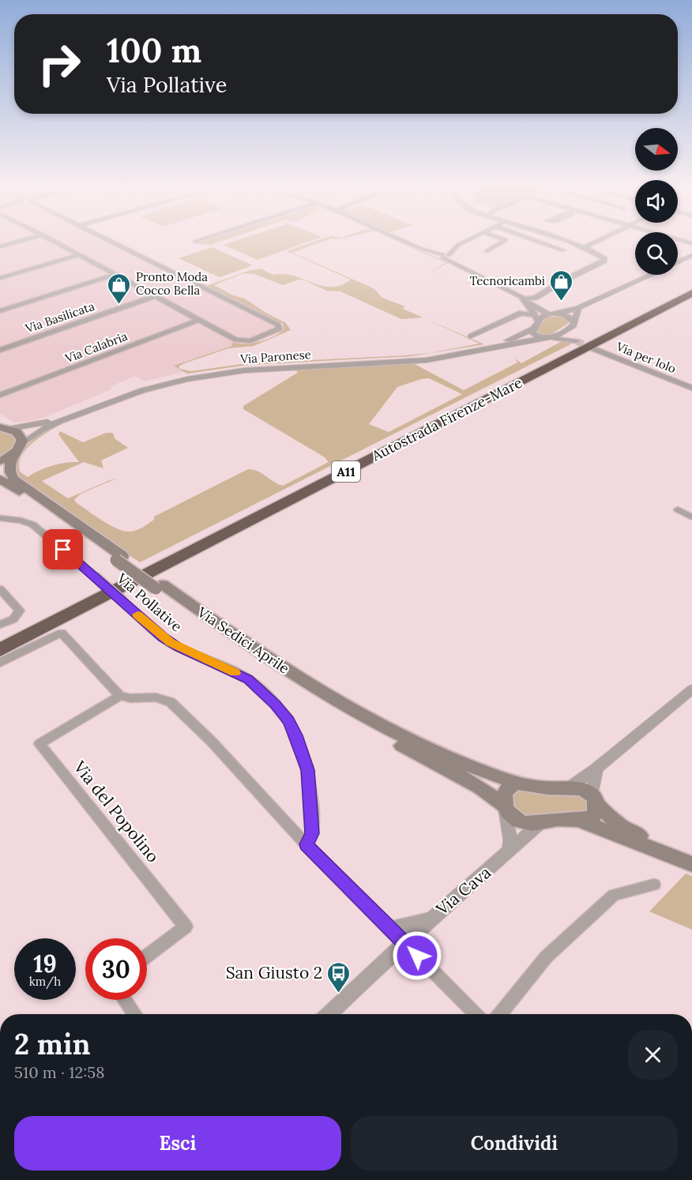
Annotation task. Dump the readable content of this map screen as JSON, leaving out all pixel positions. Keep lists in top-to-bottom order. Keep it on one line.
{"streets":{"highway":["Autostrada Firenze-Mare","A11"],"main road":["Via Sedici Aprile"],"street":["Via Basilicata","Via Calabria","Via Paronese","Via per Iolo","Via Pollative","Via del Popolino","Via Cava"]},"crossings":[["Via Paronese","Via Sedici Aprile"],["Via Sedici Aprile","Via Cava"]],"places":{"shop":["Tecnoricambi","Pronto Moda Cocco Bella"],"bus stop":["San Giusto 2"]},"north":"right","page":{"turn":["100 m","Via Pollative"],"speed":"19 km/h","limit":"30","heading":["2 min","510 m · 12:58"],"buttons":["Esci","Condividi"]}}
